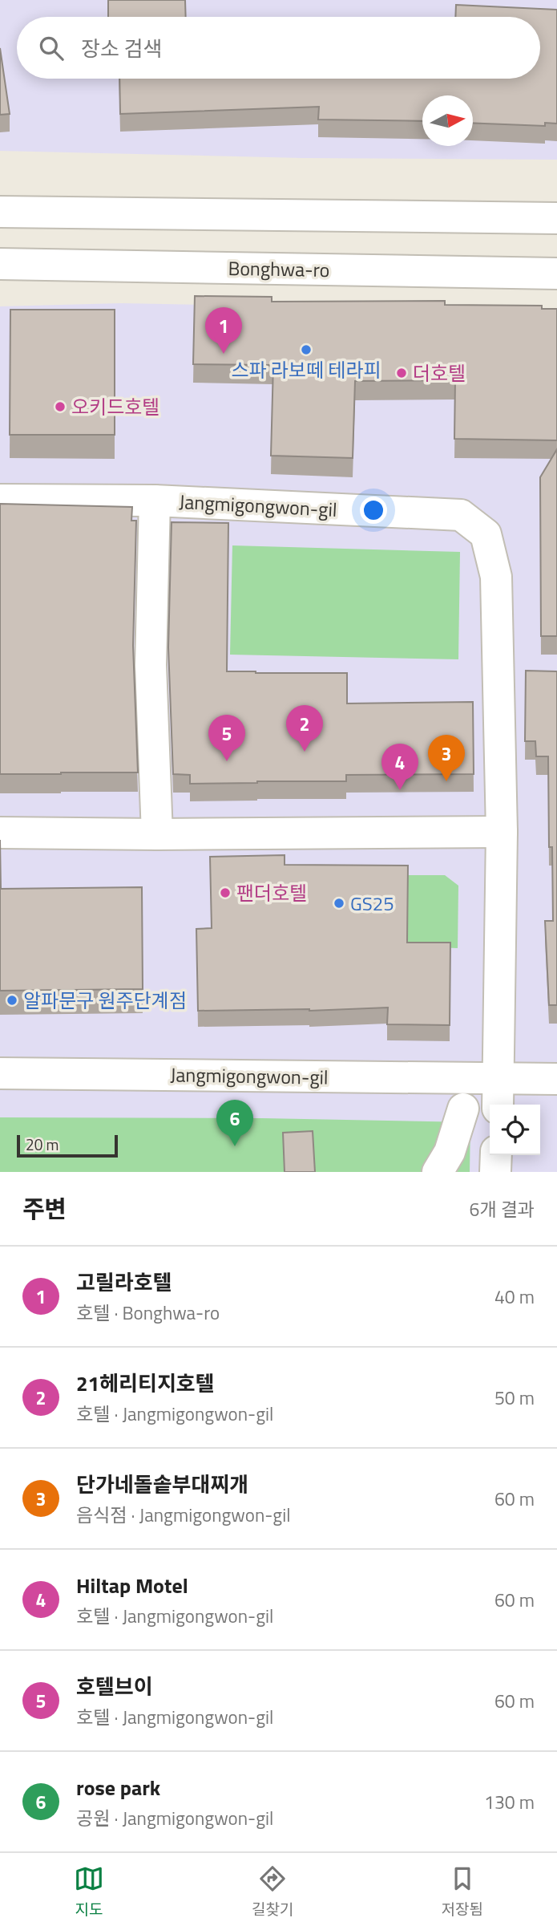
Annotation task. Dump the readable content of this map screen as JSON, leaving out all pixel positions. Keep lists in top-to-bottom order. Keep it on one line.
{"streets":{"street":["Bonghwa-ro","Jangmigongwon-gil"]},"places":["스파 라보떼 테라피","더호텔","오키드호텔","팬더호텔","GS25","알파문구 원주단계점"],"scale_bar":"20 m","north":"right","page":{"search":"장소 검색","pins":["1","2","5","3","4","6"],"scale":"20 m","heading":["주변","6개 결과"],"list":[{"mark":"1","name":"고릴라호텔","note":"호텔 · Bonghwa-ro","value":"40 m"},{"mark":"2","name":"21헤리티지호텔","note":"호텔 · Jangmigongwon-gil","value":"50 m"},{"mark":"3","name":"단가네돌솥부대찌개","note":"음식점 · Jangmigongwon-gil","value":"60 m"},{"mark":"4","name":"Hiltap Motel","note":"호텔 · Jangmigongwon-gil","value":"60 m"},{"mark":"5","name":"호텔브이","note":"호텔 · Jangmigongwon-gil","value":"60 m"},{"mark":"6","name":"rose park","note":"공원 · Jangmigongwon-gil","value":"130 m"}],"nav":["지도","길찾기","저장됨"]}}
